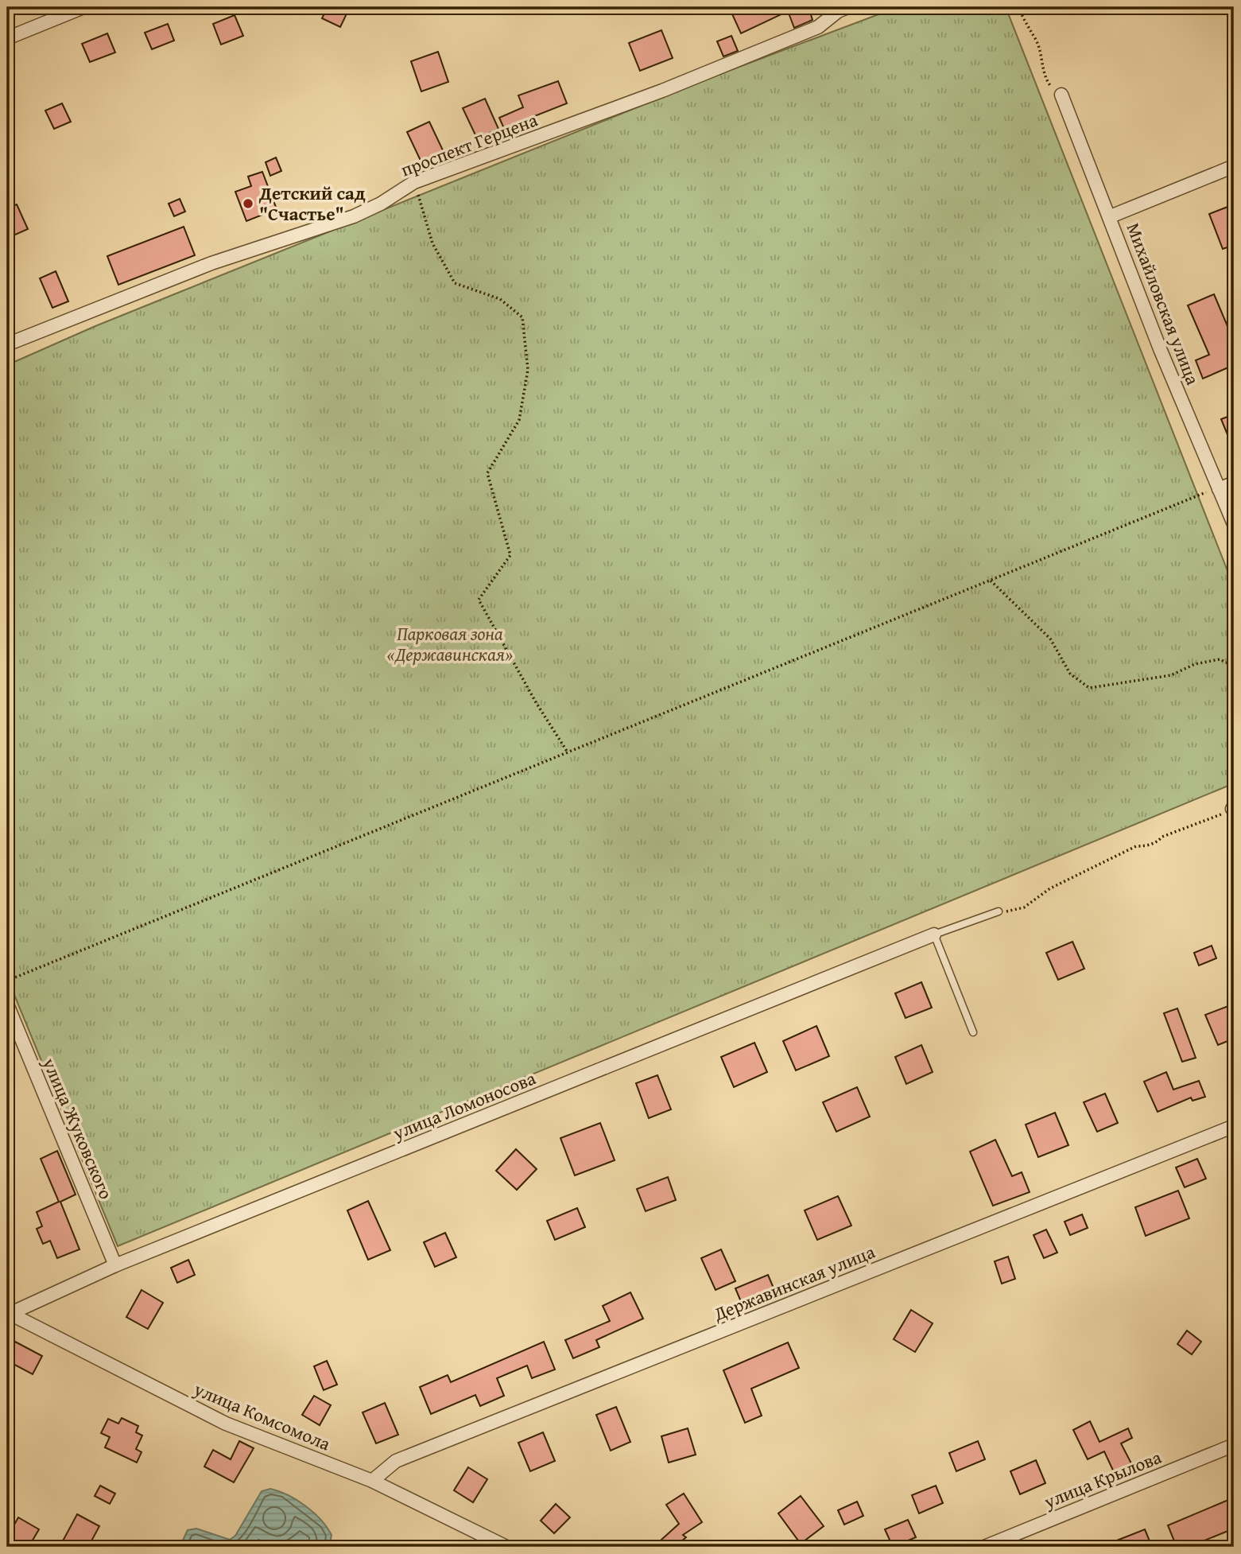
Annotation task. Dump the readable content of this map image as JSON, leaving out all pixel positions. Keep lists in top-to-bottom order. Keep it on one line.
{"streets":{"street":["проспект Герцена","Михайловская улица","улица Ломоносова","улица Жуковского","Державинская улица","улица Комсомола","улица Крылова"]},"crossings":[["улица Ломоносова","улица Жуковского"],["улица Ломоносова","улица Комсомола"],["Державинская улица","улица Комсомола"]],"parks":["Парковая зона «Державинская»"],"places":["Детский сад \"Счастье\""]}
